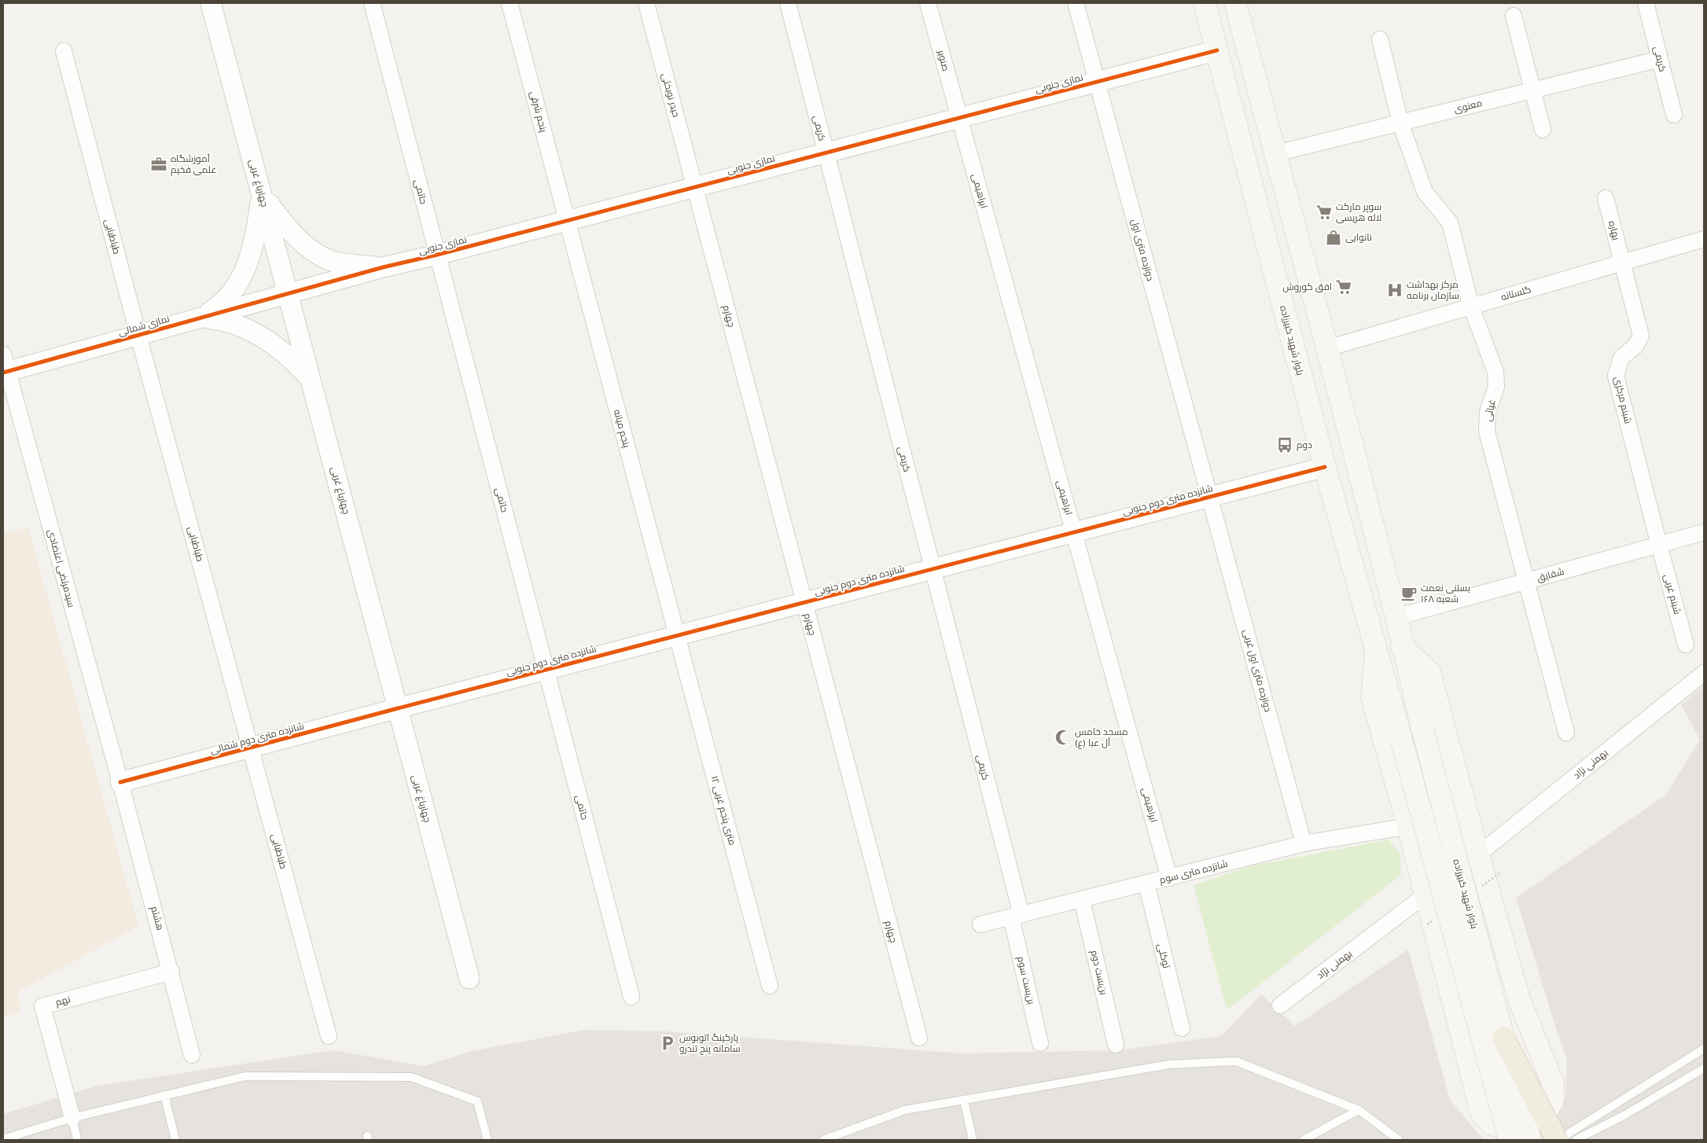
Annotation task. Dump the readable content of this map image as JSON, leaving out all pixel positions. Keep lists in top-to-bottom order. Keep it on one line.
{"streets":{"main road":["بلوار شهید کبیرزاده"],"street":["کریمی","صنوبر","نمازی جنوبی","حیدر نوبختی","معنوی","پنجم شرقی","چهارباغ غربی","ابراهیمی","حاتمی","بهاره","طباطبایی","دوازده متری اول","گلستانه","چهارم","نمازی شمالی","شبنم مرکزی","غیاثی","پنجم میانه","شانزده متری دوم جنوبی","سیدمرتضی اعتضادی","شقایق","شبنم غربی","دوازده متری اول غربی","شانزده متری دوم شمالی","بهمنی نژاد","۱۲ متری پنجم غربی","شانزده متری سوم","هشتم","توکلی","بن‌بست دوم","بن‌بست سوم","نهم"]},"crossings":[["کریمی","نمازی جنوبی"],["کریمی","معنوی"],["کریمی","شانزده متری دوم جنوبی"],["کریمی","شانزده متری سوم"],["کریمی","بن‌بست سوم"],["صنوبر","نمازی جنوبی"],["صنوبر","ابراهیمی"],["نمازی جنوبی","حیدر نوبختی"],["نمازی جنوبی","پنجم شرقی"],["نمازی جنوبی","چهارباغ غربی"],["نمازی جنوبی","ابراهیمی"],["نمازی جنوبی","حاتمی"],["نمازی جنوبی","دوازده متری اول"],["نمازی جنوبی","چهارم"],["نمازی جنوبی","نمازی شمالی"],["نمازی جنوبی","بلوار شهید کبیرزاده"],["نمازی جنوبی","پنجم میانه"],["حیدر نوبختی","چهارم"],["معنوی","بلوار شهید کبیرزاده"],["معنوی","غیاثی"],["پنجم شرقی","پنجم میانه"],["چهارباغ غربی","نمازی شمالی"],["چهارباغ غربی","شانزده متری دوم جنوبی"],["چهارباغ غربی","شانزده متری دوم شمالی"],["ابراهیمی","شانزده متری دوم جنوبی"],["ابراهیمی","شانزده متری سوم"],["حاتمی","شانزده متری دوم جنوبی"],["بهاره","گلستانه"],["بهاره","شبنم مرکزی"],["طباطبایی","نمازی شمالی"],["طباطبایی","شانزده متری دوم شمالی"],["دوازده متری اول","شانزده متری دوم جنوبی"],["دوازده متری اول","دوازده متری اول غربی"],["گلستانه","بلوار شهید کبیرزاده"],["گلستانه","شبنم مرکزی"],["گلستانه","غیاثی"],["چهارم","شانزده متری دوم جنوبی"],["نمازی شمالی","سیدمرتضی اعتضادی"],["بلوار شهید کبیرزاده","شانزده متری دوم جنوبی"],["بلوار شهید کبیرزاده","شقایق"],["بلوار شهید کبیرزاده","بهمنی نژاد"],["بلوار شهید کبیرزاده","شانزده متری سوم"],["شبنم مرکزی","شقایق"],["شبنم مرکزی","شبنم غربی"],["غیاثی","شقایق"],["پنجم میانه","شانزده متری دوم جنوبی"],["پنجم میانه","۱۲ متری پنجم غربی"],["شانزده متری دوم جنوبی","دوازده متری اول غربی"],["شانزده متری دوم جنوبی","شانزده متری دوم شمالی"],["شانزده متری دوم جنوبی","۱۲ متری پنجم غربی"],["سیدمرتضی اعتضادی","شانزده متری دوم شمالی"],["سیدمرتضی اعتضادی","هشتم"],["شقایق","شبنم غربی"],["دوازده متری اول غربی","شانزده متری سوم"],["شانزده متری دوم شمالی","هشتم"],["شانزده متری سوم","توکلی"],["شانزده متری سوم","بن‌بست دوم"],["شانزده متری سوم","بن‌بست سوم"],["هشتم","نهم"]],"places":{"office":["آموزشگاه علمی فخیم"],"supermarket":["سوپر مارکت لاله هریسی","افق کوروش"],"shop":["نانوایی"],"hospital":["مرکز بهداشت سازمان برنامه"],"bus stop":["دوم"],"cafe":["بستنی نعمت شعبه ۱۶۸"],"mosque":["مسجد خامس آل عبا (ع)"],"parking":["پارکینگ اتوبوس سامانه پنج تندرو"]}}
